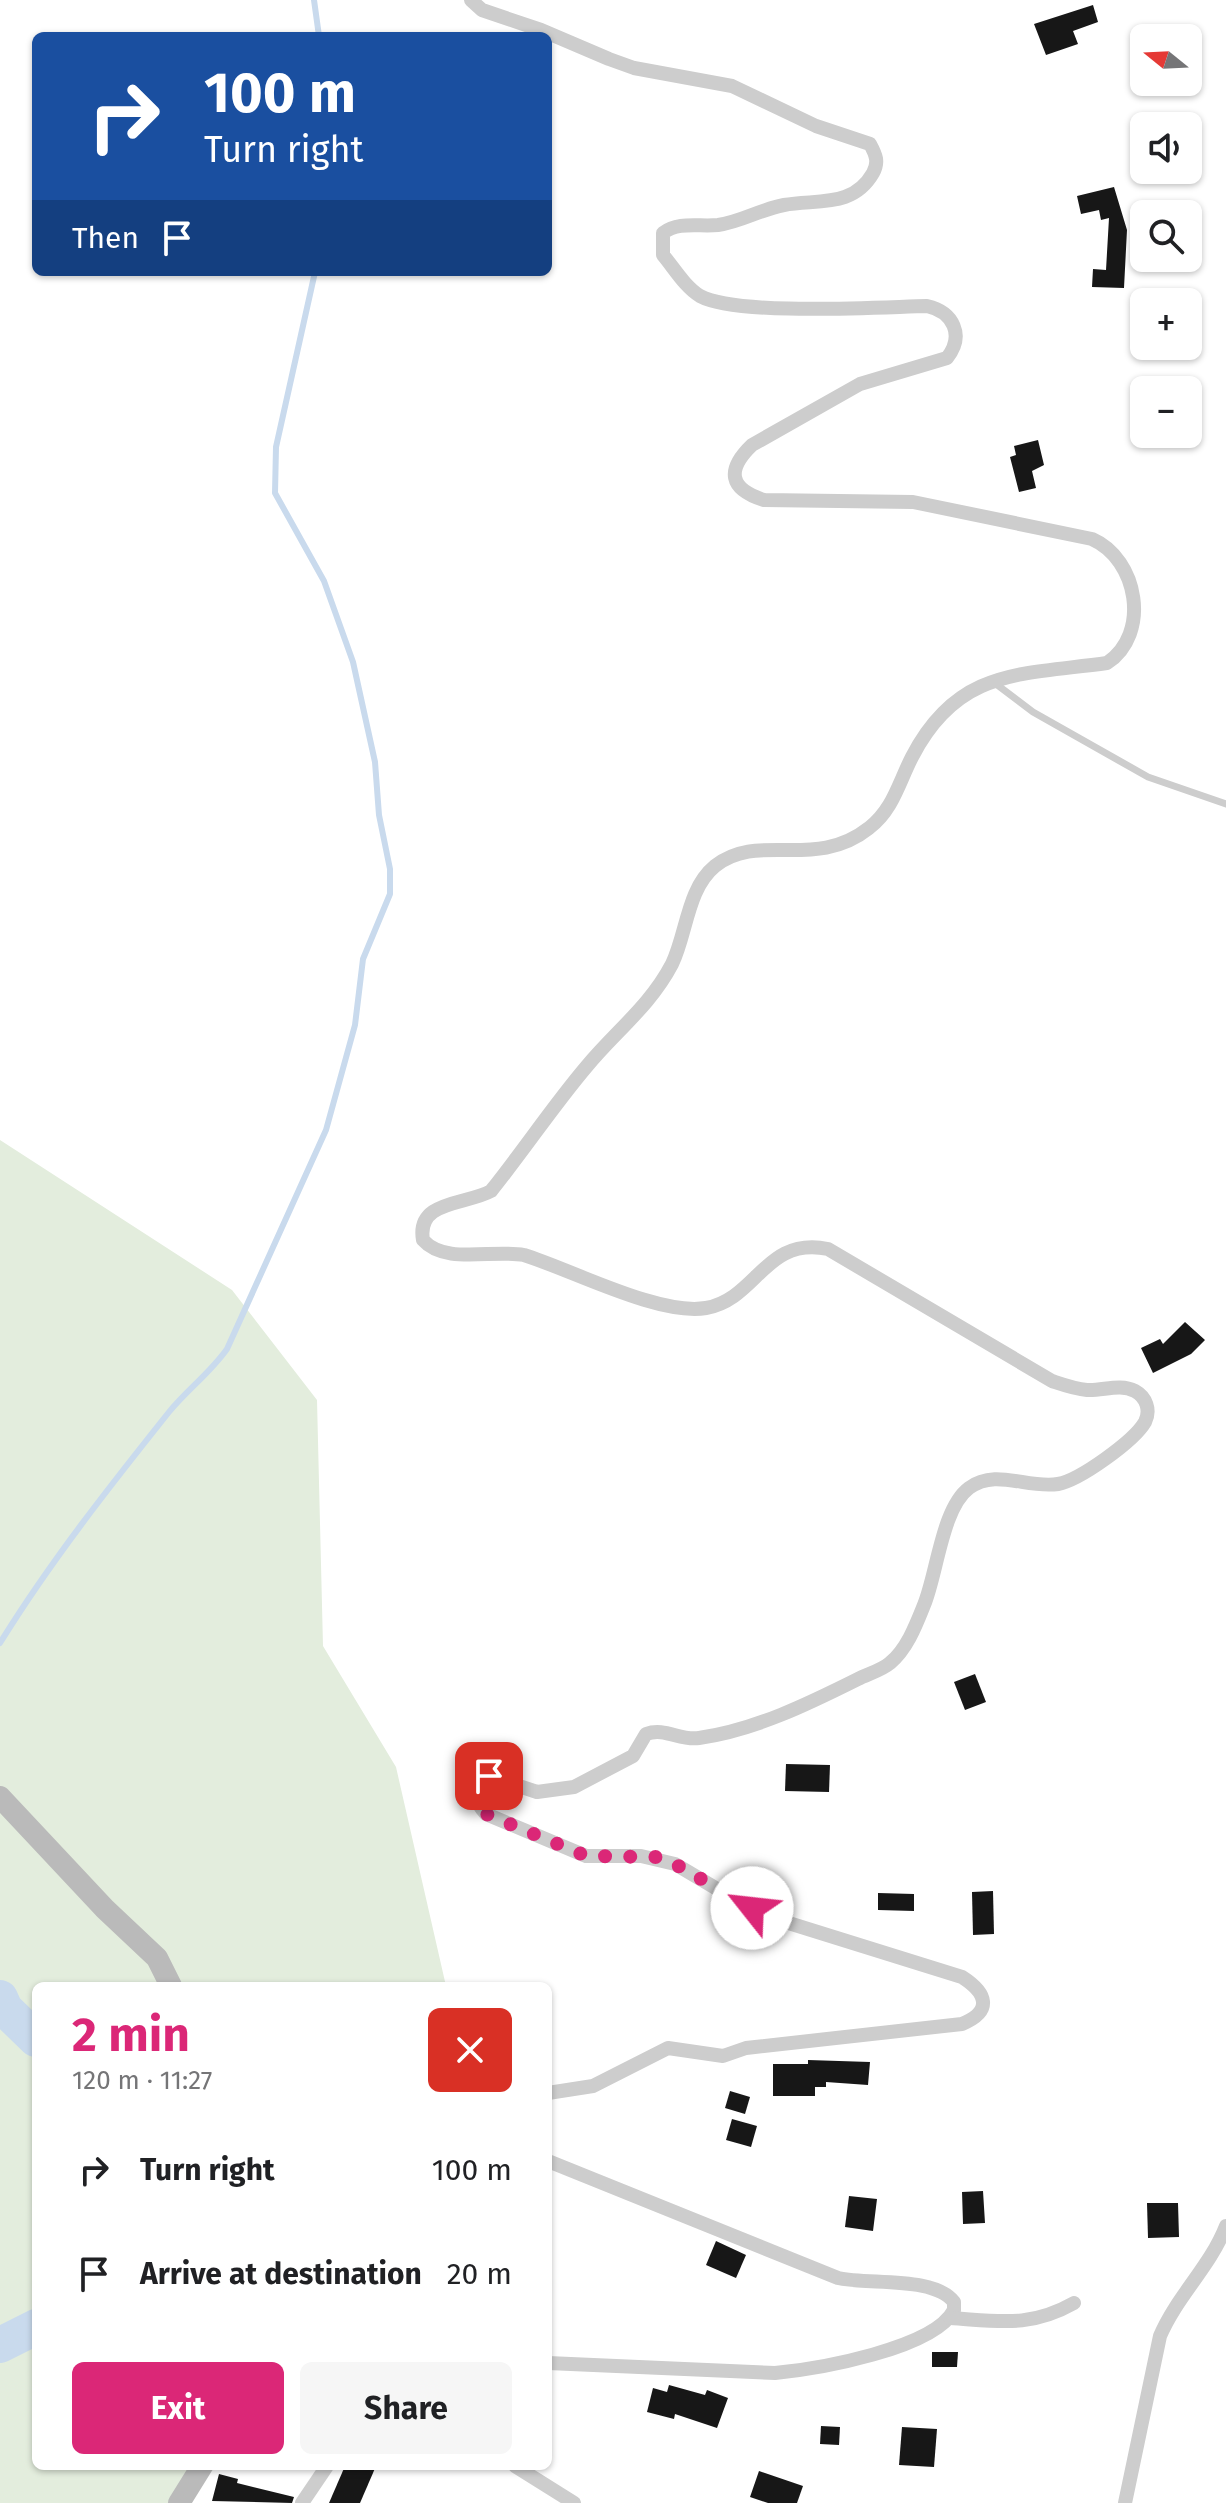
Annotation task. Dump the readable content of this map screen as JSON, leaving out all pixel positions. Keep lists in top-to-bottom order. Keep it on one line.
{"north":"left","page":{"map_buttons":["+","−"],"turn":["100 m","Turn right"],"then":"Then","heading":["2 min","120 m · 11:27"],"list":[{"name":"Turn right","value":"100 m"},{"name":"Arrive at destination","value":"20 m"}],"buttons":["Exit","Share"]}}
